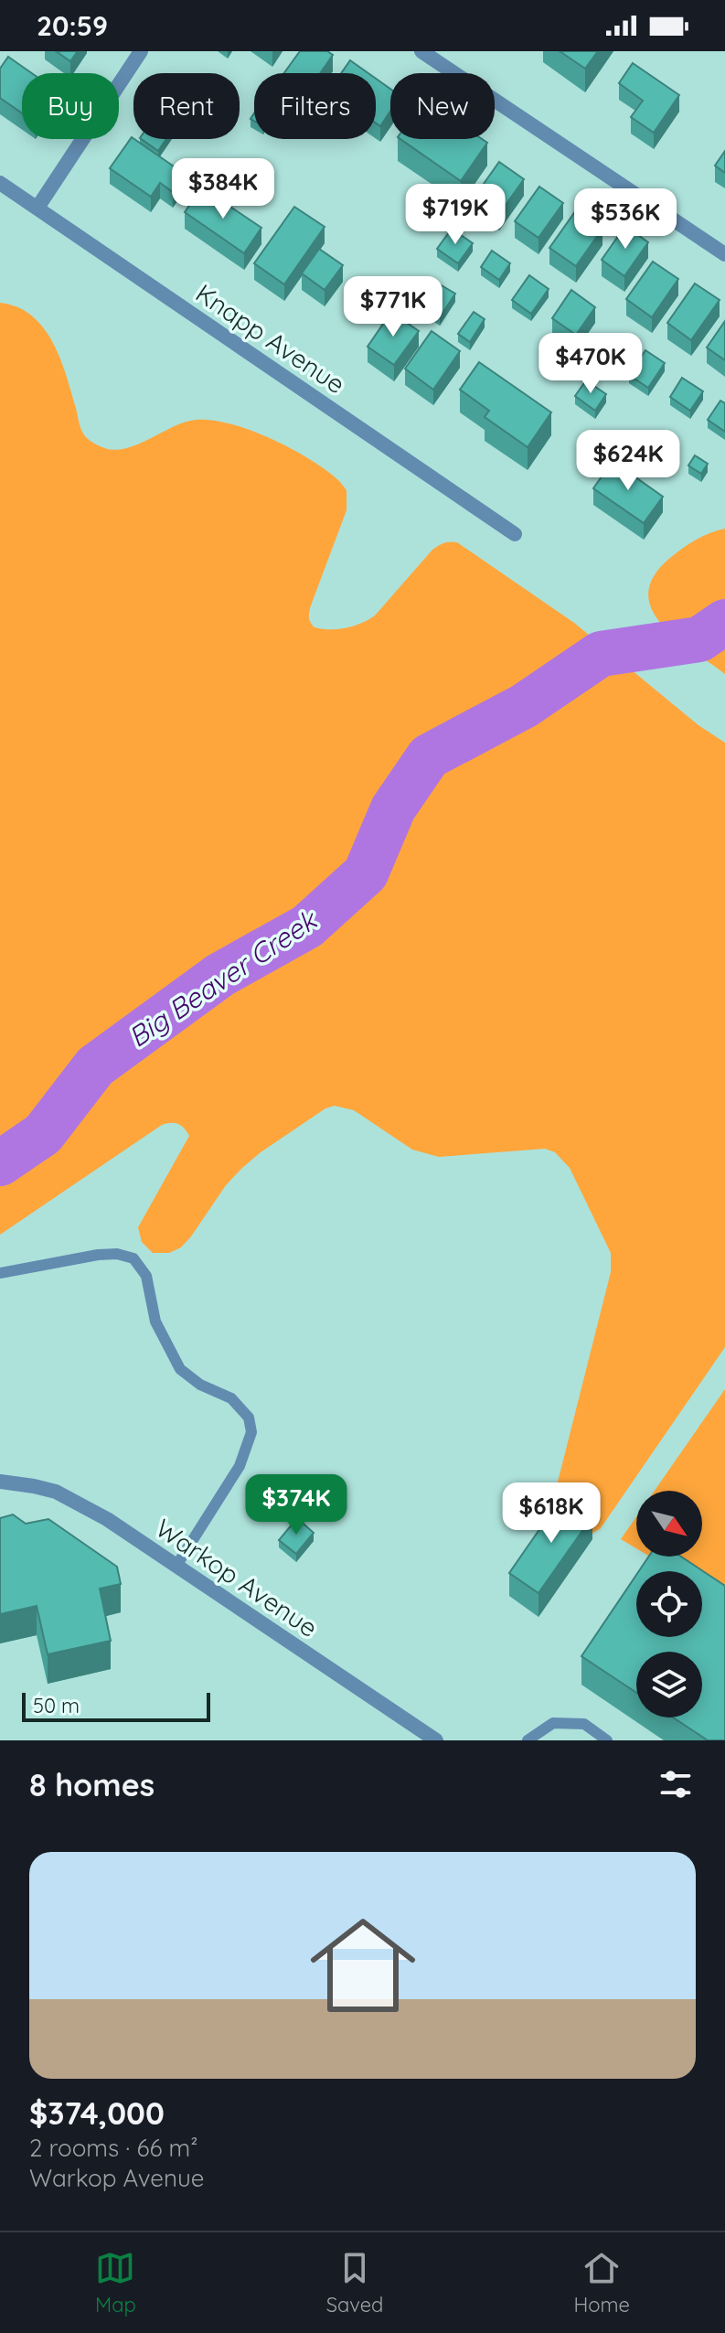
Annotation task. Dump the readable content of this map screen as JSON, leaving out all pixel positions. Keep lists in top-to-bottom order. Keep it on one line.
{"streets":{"street":["Knapp Avenue","Warkop Avenue"]},"water":["Big Beaver Creek"],"scale_bar":"50 m","north":"bottom right","page":{"status":"20:59","chip":["Buy","Rent","Filters","New"],"price":["$384K","$719K","$536K","$771K","$470K","$624K","$374K","$618K"],"scale":"50 m","heading":"8 homes","list":[{"name":"$374,000","note":"2 rooms · 66 m² · Warkop Avenue"}],"tabs":["Map","Saved","Home"]}}
